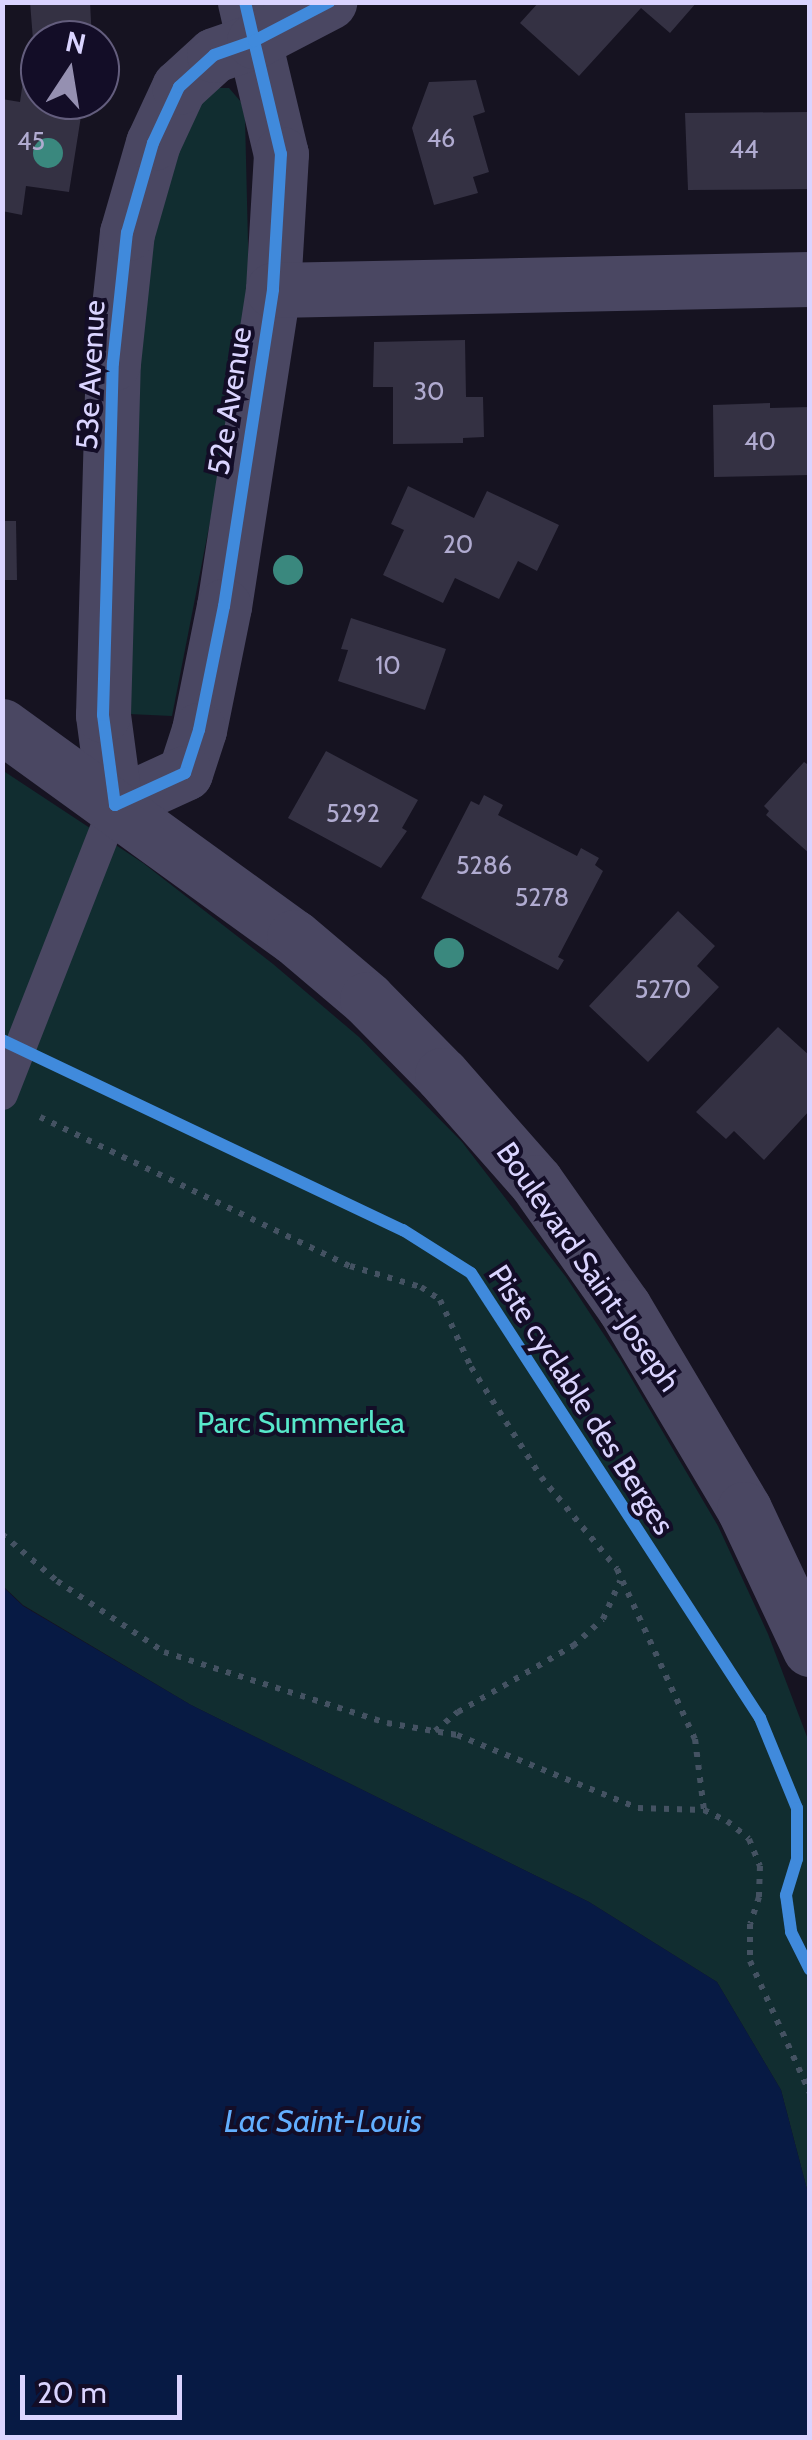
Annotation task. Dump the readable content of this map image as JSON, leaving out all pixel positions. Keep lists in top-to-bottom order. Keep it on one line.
{"streets":{"street":["53e Avenue","52e Avenue","Boulevard Saint-Joseph"],"cycle path":["Piste cyclable des Berges"]},"crossings":[["53e Avenue","52e Avenue"],["53e Avenue","Boulevard Saint-Joseph"],["52e Avenue","Boulevard Saint-Joseph"]],"water":["Lac Saint-Louis"],"parks":["Parc Summerlea"],"house_numbers":["46","45","44","30","40","20","10","5292","5286","5278","5270"],"scale_bar":"20 m","north":"top"}
